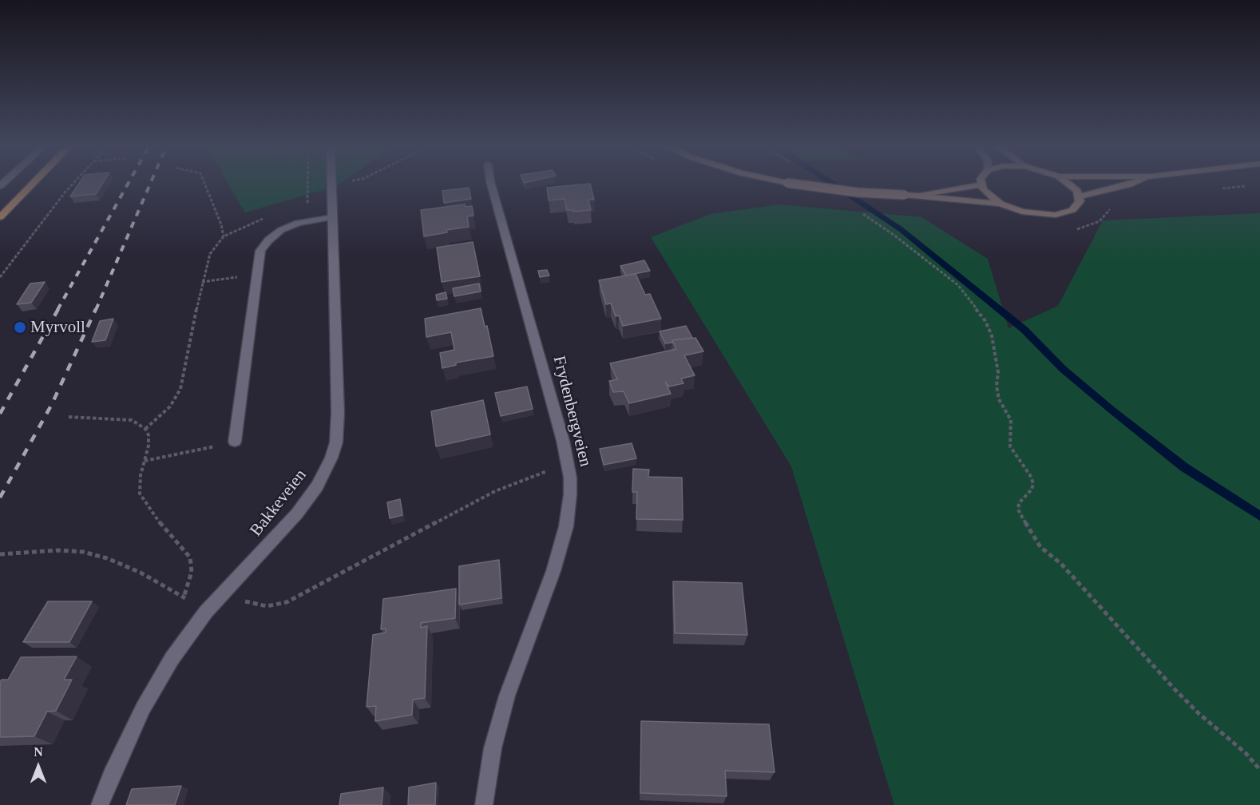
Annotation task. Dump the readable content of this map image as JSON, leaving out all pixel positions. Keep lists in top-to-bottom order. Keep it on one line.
{"streets":{"street":["Frydenbergveien","Bakkeveien"]},"places":["Myrvoll"],"north":"top"}
